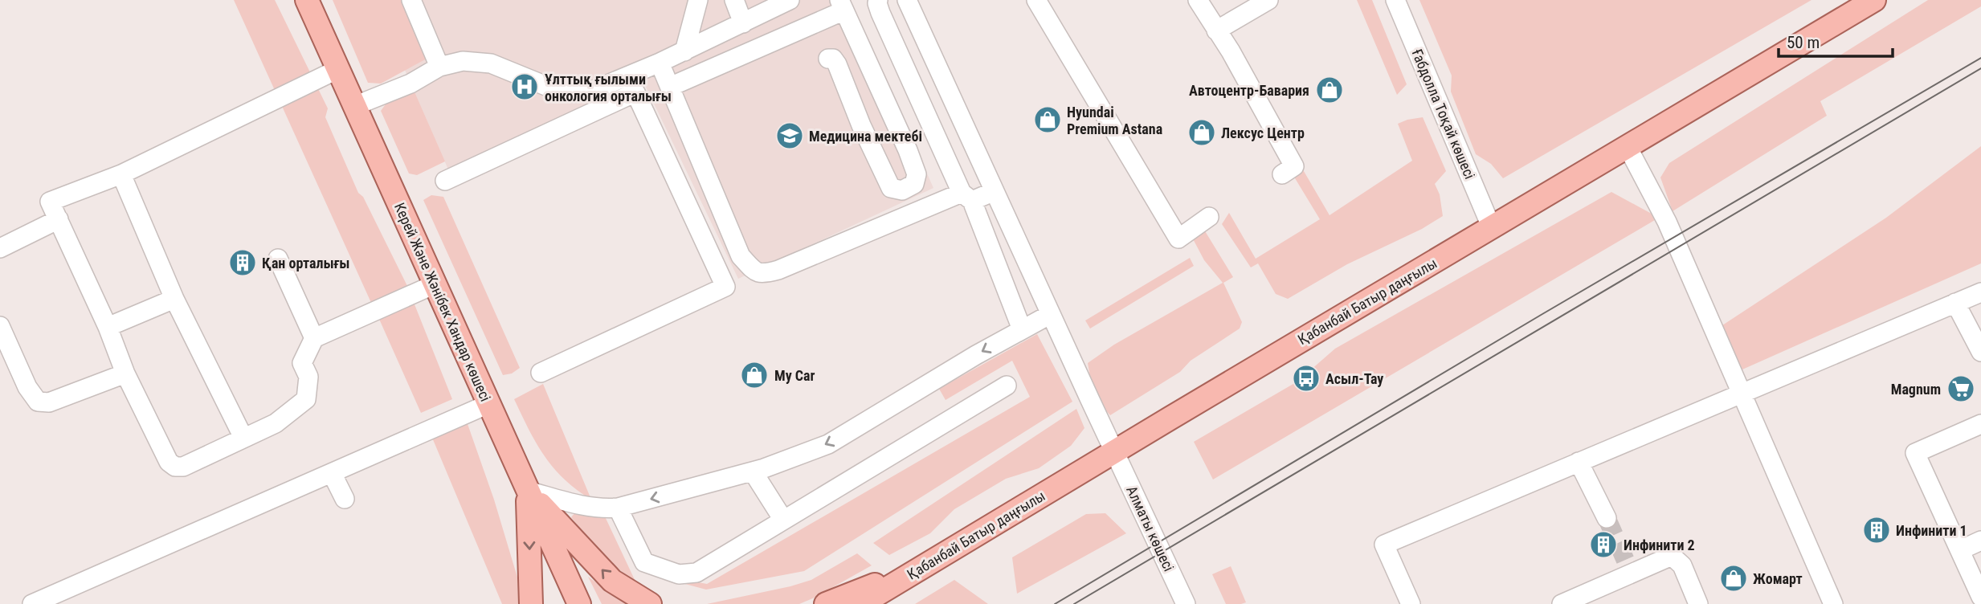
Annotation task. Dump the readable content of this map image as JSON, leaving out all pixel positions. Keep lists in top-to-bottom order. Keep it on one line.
{"streets":{"main road":["Қабанбай Батыр даңғылы","Керей Және Жәнібек Хандар көшесі"],"street":["Ғабдолла Тоқай көшесі","Алматы көшесі"]},"crossings":[["Ғабдолла Тоқай көшесі","Қабанбай Батыр даңғылы"],["Қабанбай Батыр даңғылы","Алматы көшесі"]],"places":{"hospital":["Ұлттық ғылыми онкология орталығы"],"shop":["Автоцентр-Бавария","Hyundai Premium Astana","Лексус Центр","My Car","Жомарт"],"school or university":["Медицина мектебі"],"building":["Қан орталығы","Инфинити 1","Инфинити 2"],"bus stop":["Асыл-Тау"],"supermarket":["Magnum"]},"scale_bar":"50 m"}
